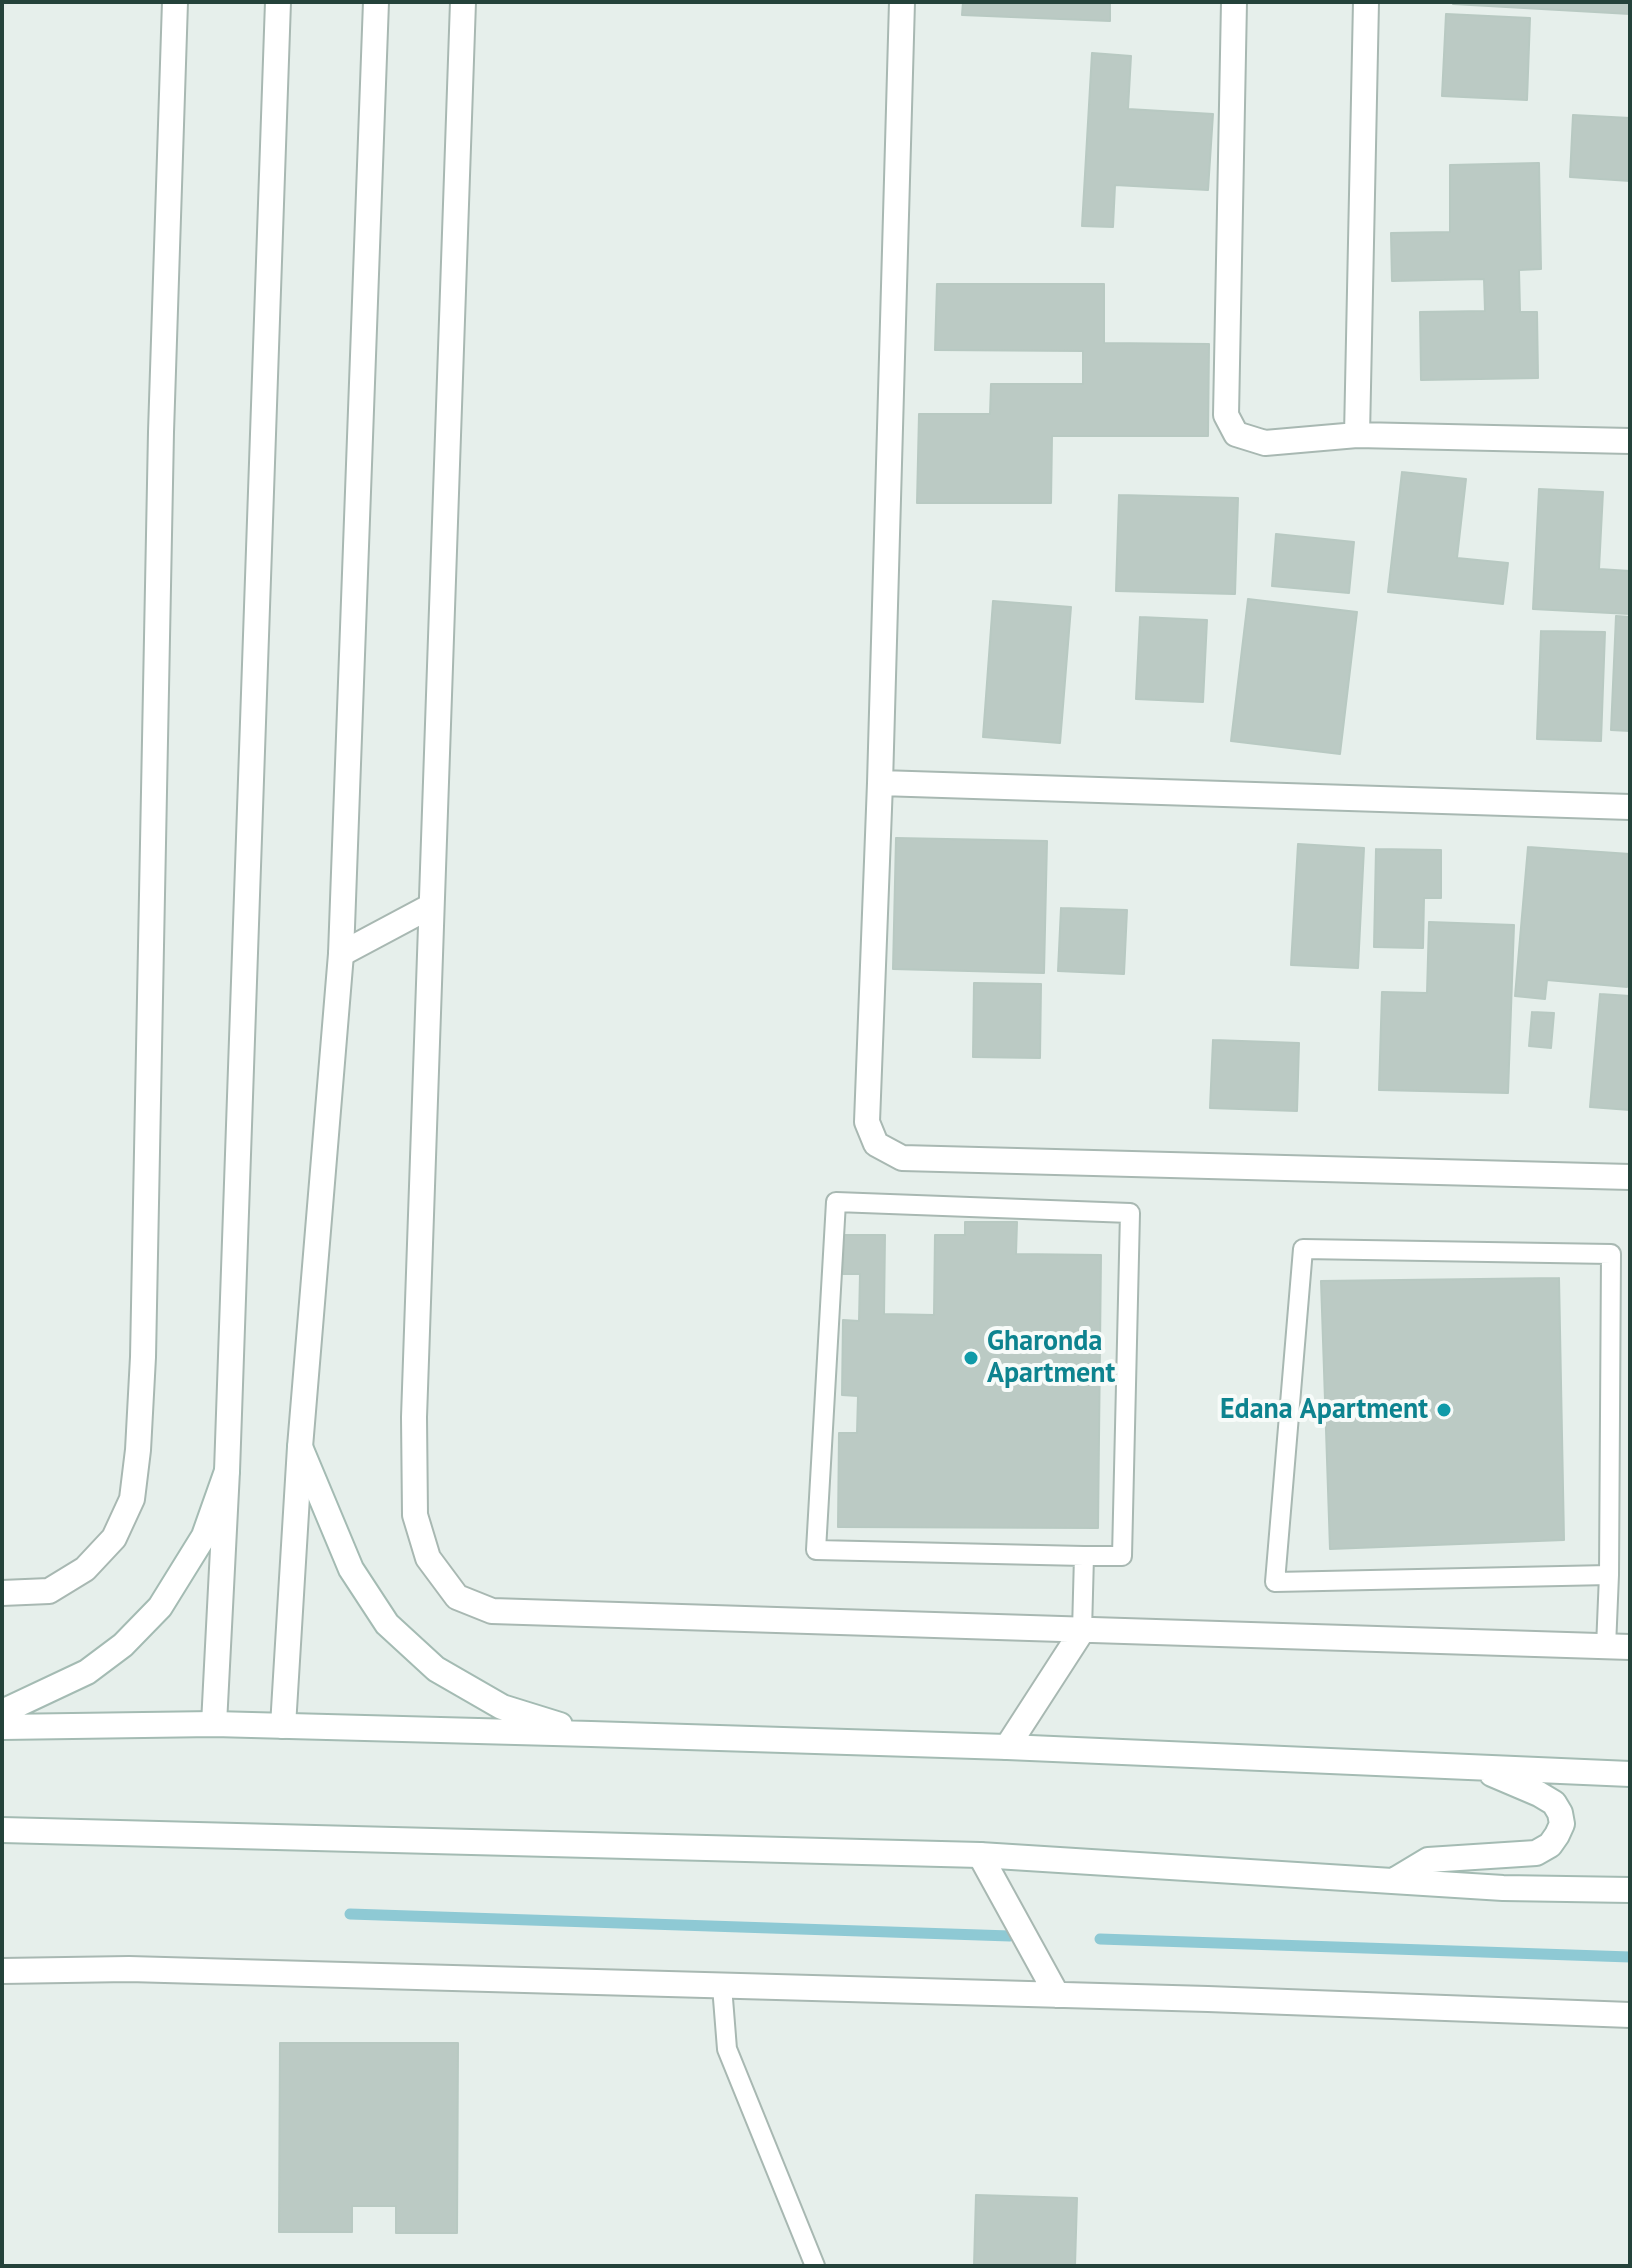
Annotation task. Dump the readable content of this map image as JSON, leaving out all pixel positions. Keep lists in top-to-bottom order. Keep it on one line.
{"places":["Gharonda Apartment","Edana Apartment"]}
